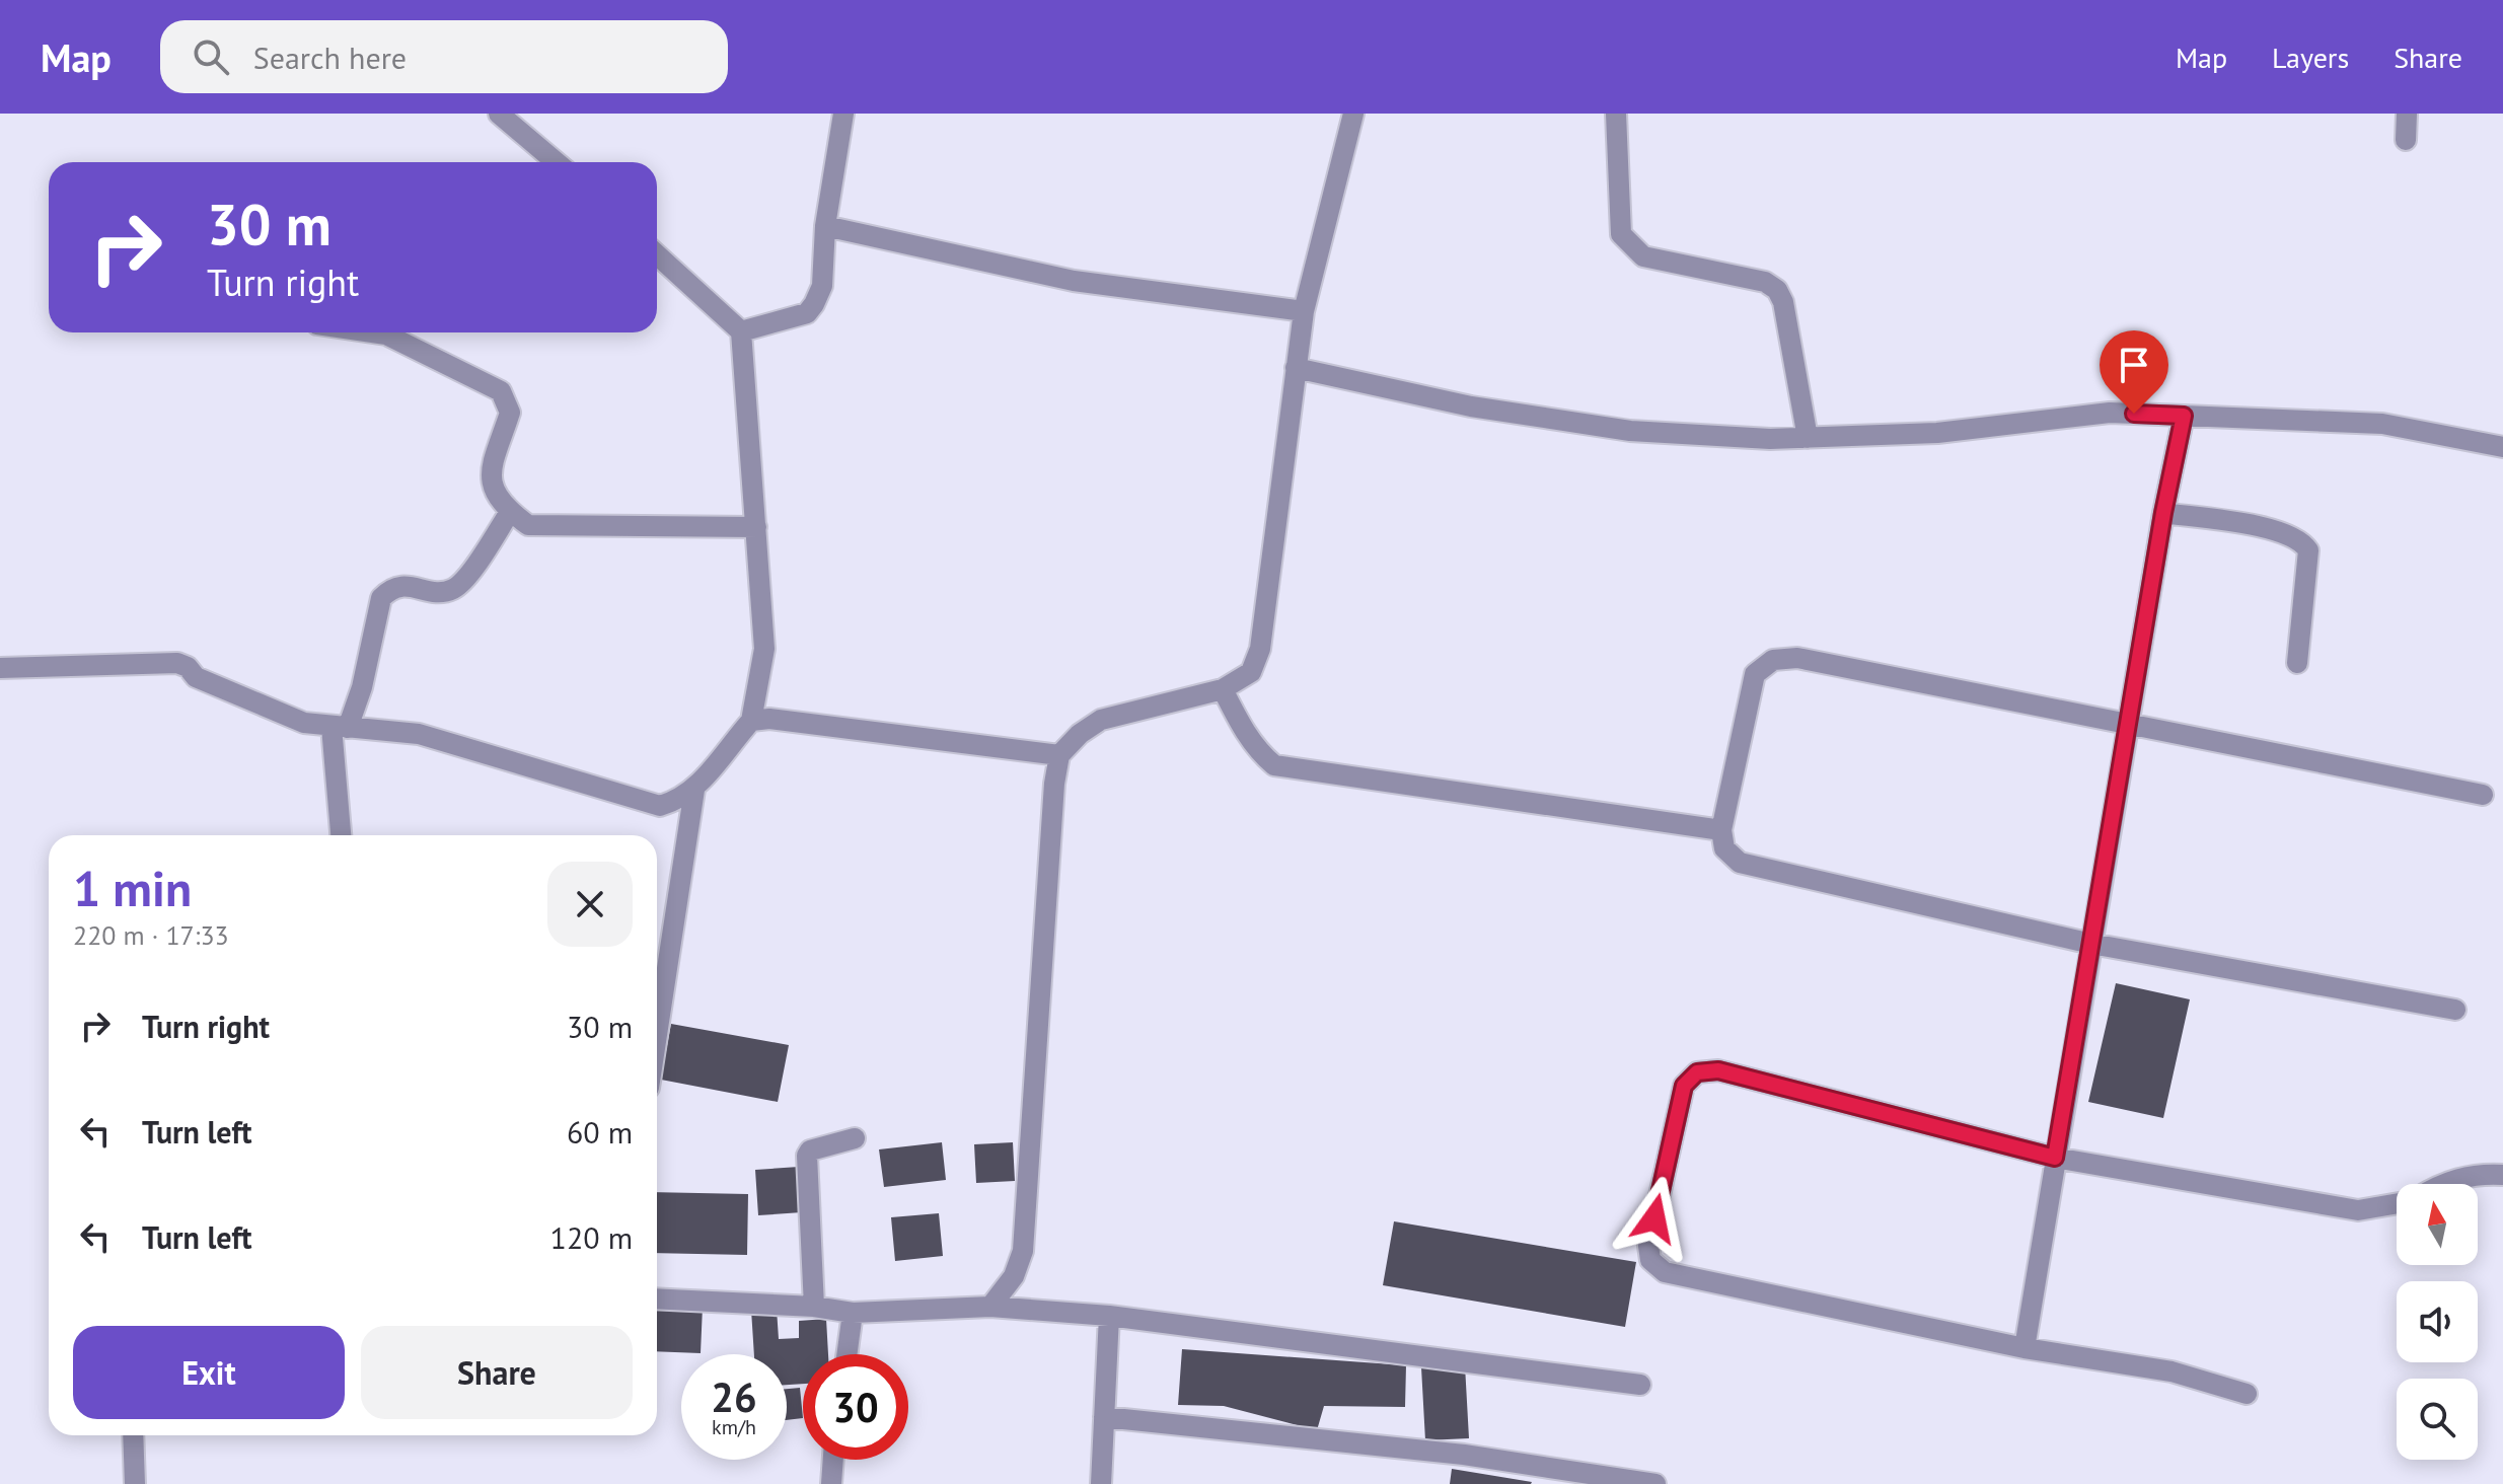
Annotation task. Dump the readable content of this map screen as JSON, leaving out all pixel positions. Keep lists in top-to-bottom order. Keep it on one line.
{"north":"top","page":{"header":"Map","search":"Search here","nav":["Map","Layers","Share"],"turn":["30 m","Turn right"],"heading":["1 min","220 m · 17:33"],"list":[{"name":"Turn right","value":"30 m"},{"name":"Turn left","value":"60 m"},{"name":"Turn left","value":"120 m"}],"buttons":["Exit","Share"],"speed":"26 km/h","limit":"30"}}
